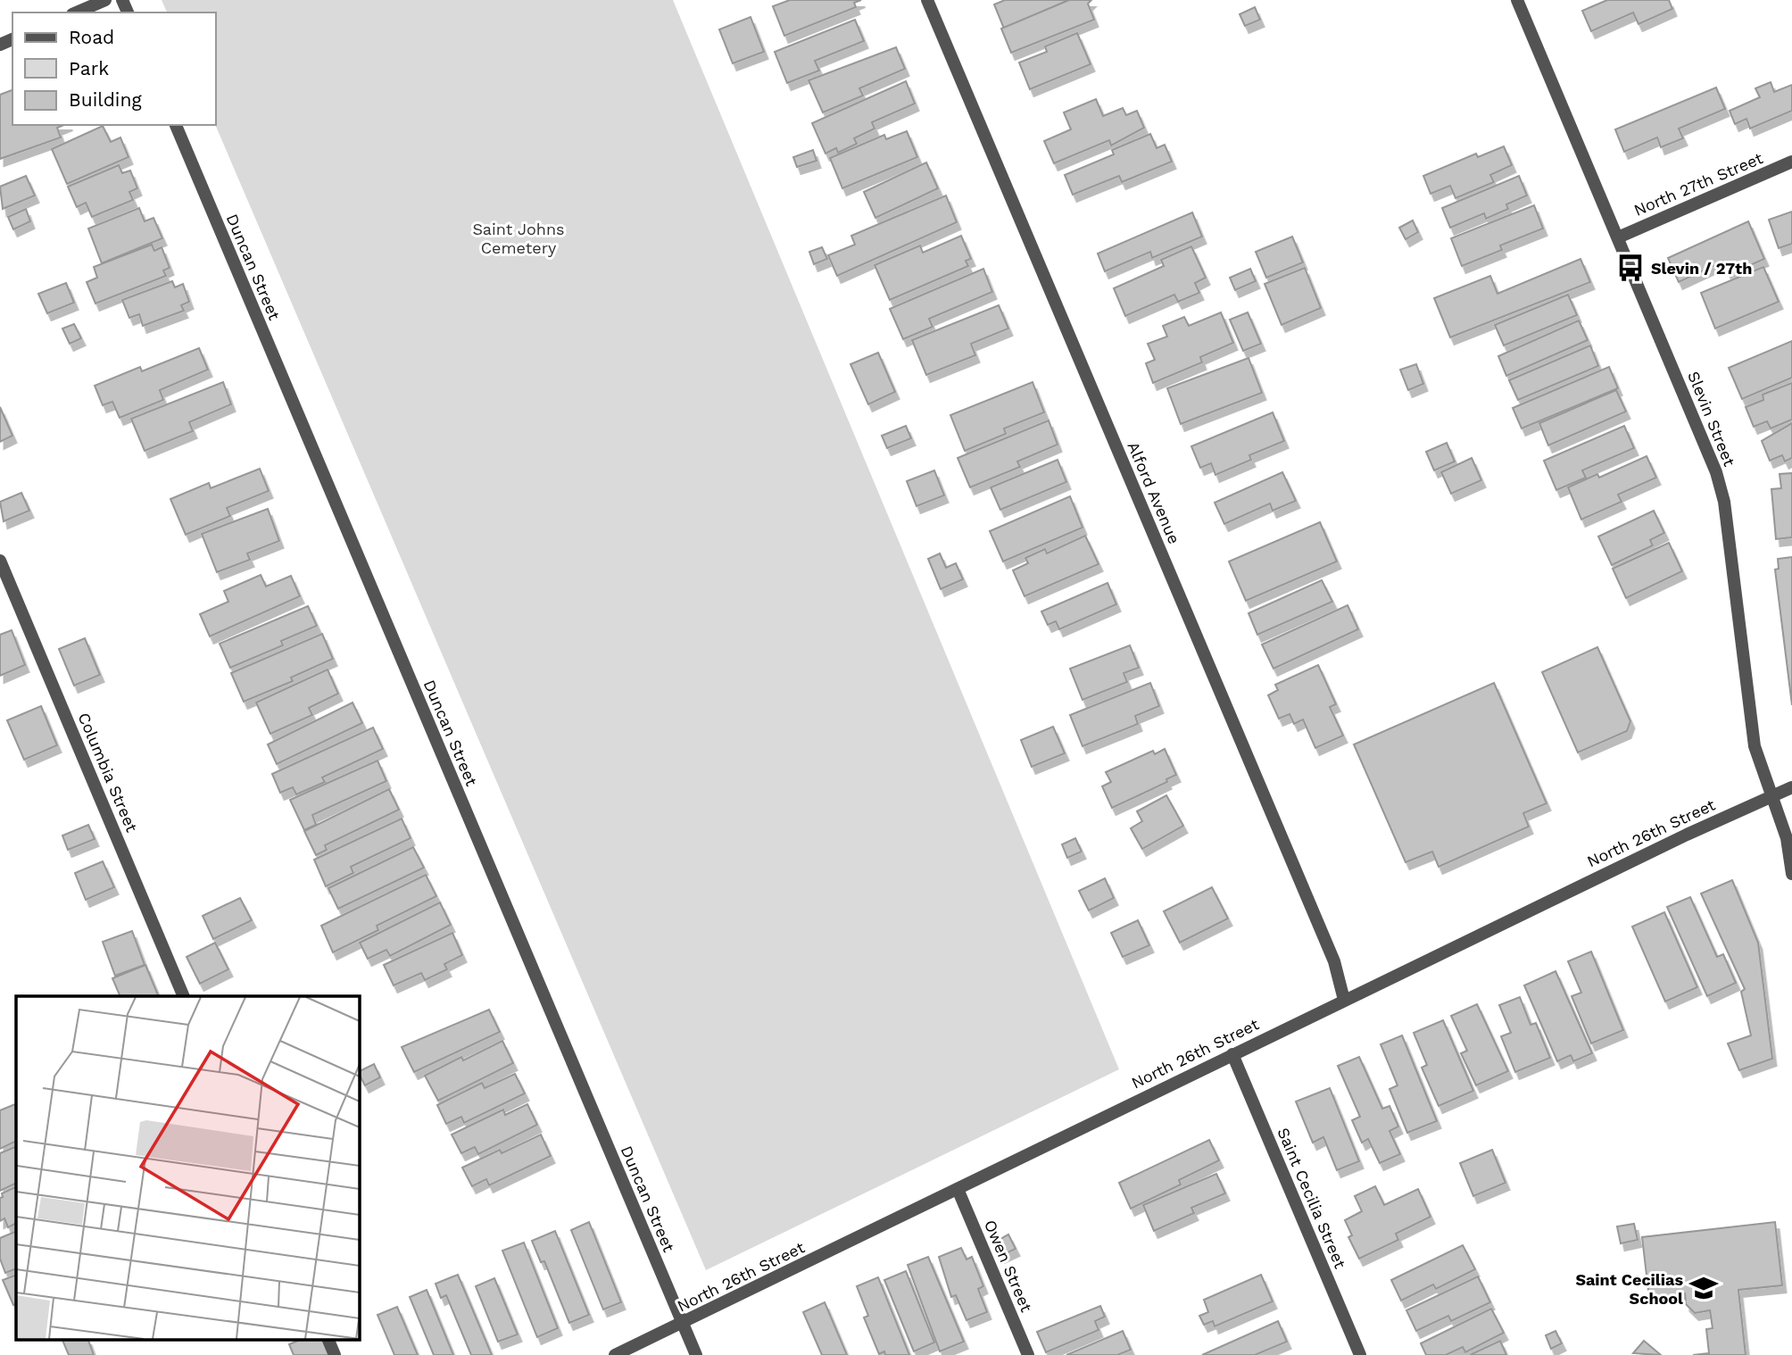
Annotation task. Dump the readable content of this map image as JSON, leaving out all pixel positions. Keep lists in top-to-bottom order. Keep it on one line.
{"streets":{"street":["North 27th Street","Duncan Street","Slevin Street","Alford Avenue","Columbia Street","North 26th Street","Saint Cecilia Street","Owen Street"]},"crossings":[["North 27th Street","Slevin Street"],["Duncan Street","North 26th Street"],["Slevin Street","North 26th Street"],["Alford Avenue","North 26th Street"],["North 26th Street","Saint Cecilia Street"],["North 26th Street","Owen Street"]],"parks":["Saint Johns Cemetery"],"places":{"bus stop":["Slevin / 27th"],"school or university":["Saint Cecilias School"]},"legend":["Road","Park","Building"]}
